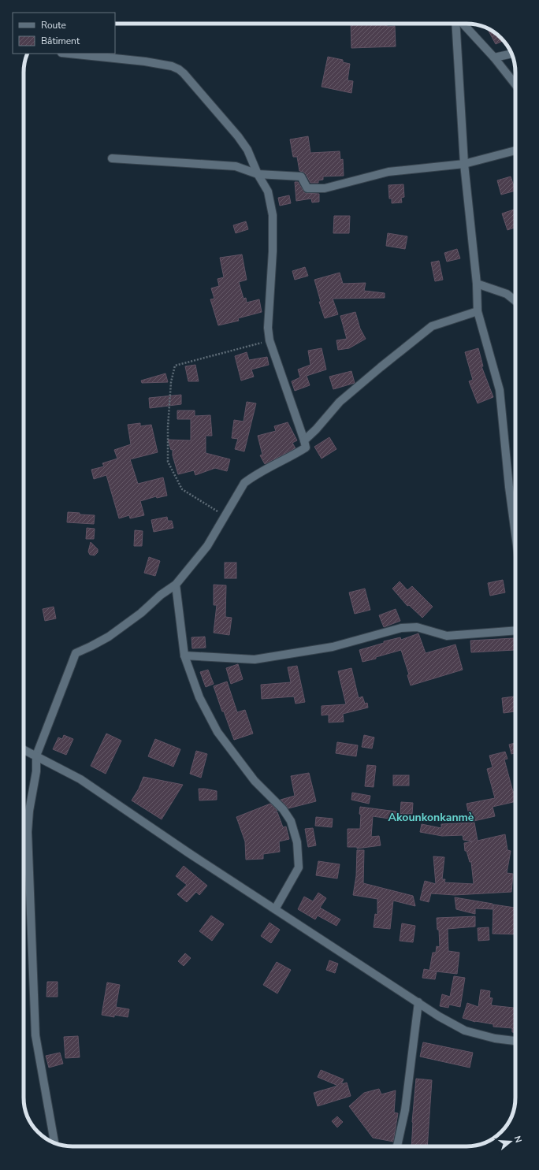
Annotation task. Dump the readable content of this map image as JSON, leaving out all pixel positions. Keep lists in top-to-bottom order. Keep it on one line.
{"districts":["Akounkonkanmè"],"legend":["Route","Bâtiment"],"north":"right"}
